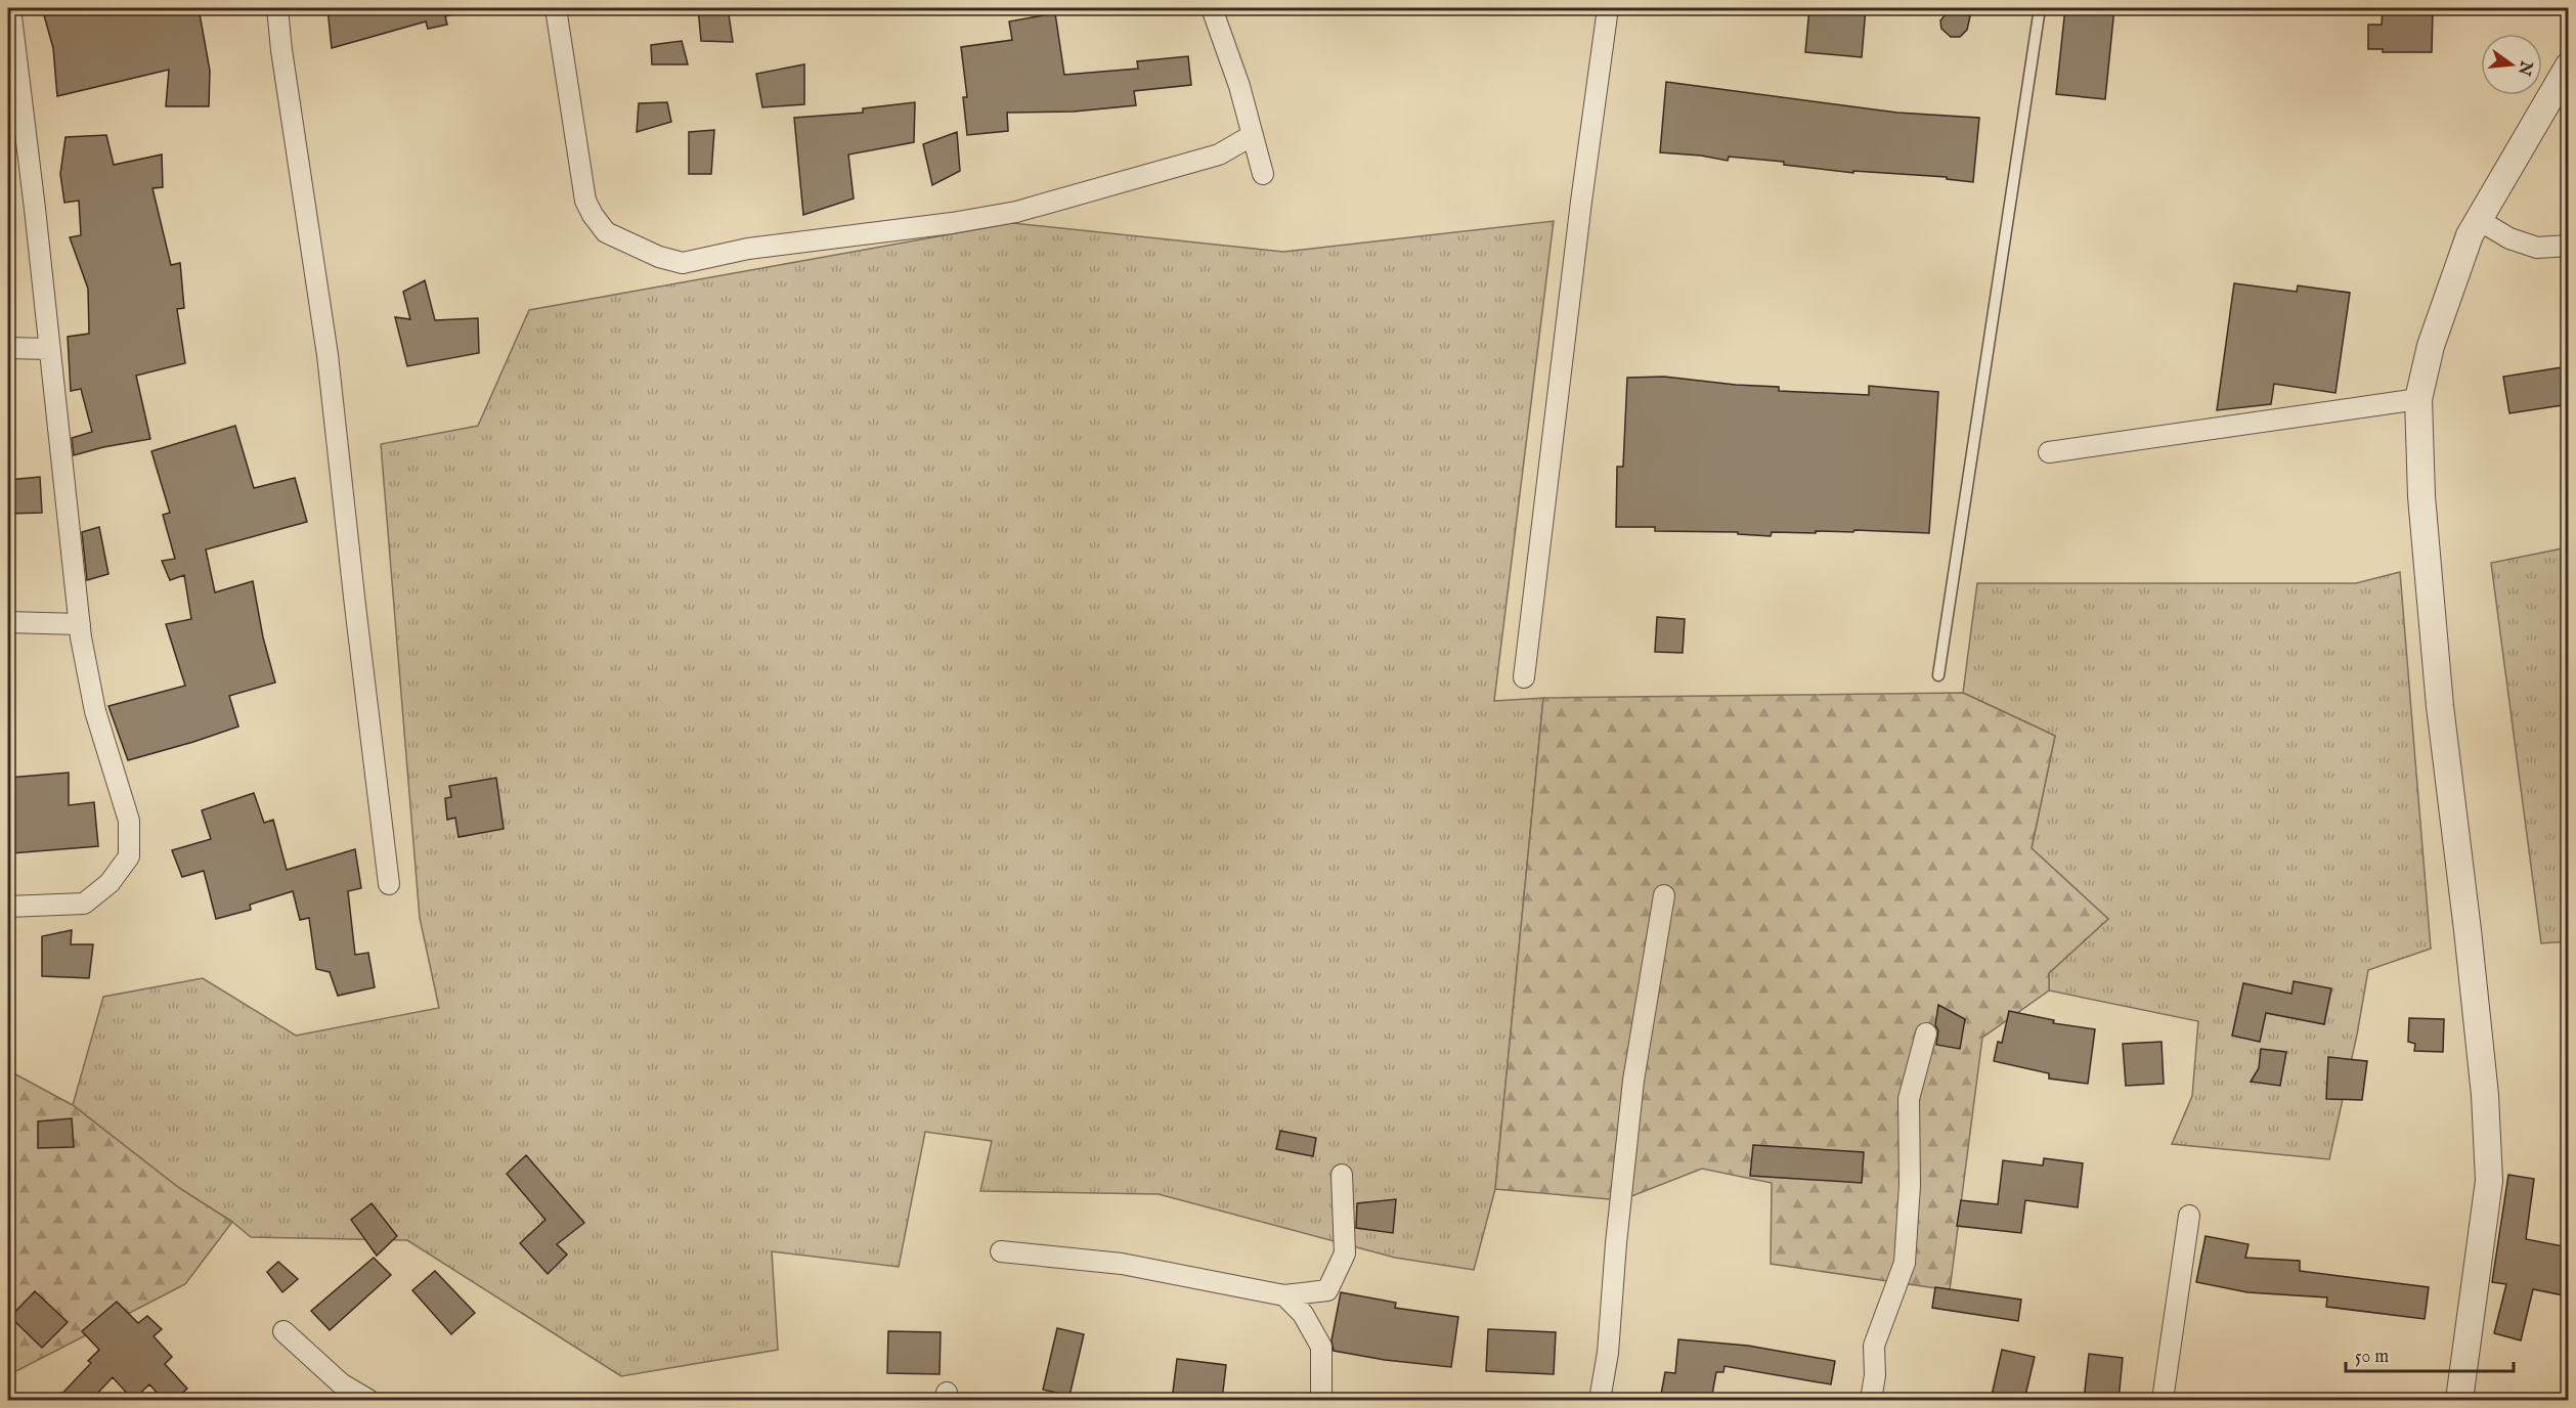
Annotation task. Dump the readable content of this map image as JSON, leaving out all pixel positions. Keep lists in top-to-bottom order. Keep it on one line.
{"scale_bar":"50 m","north":"right"}
